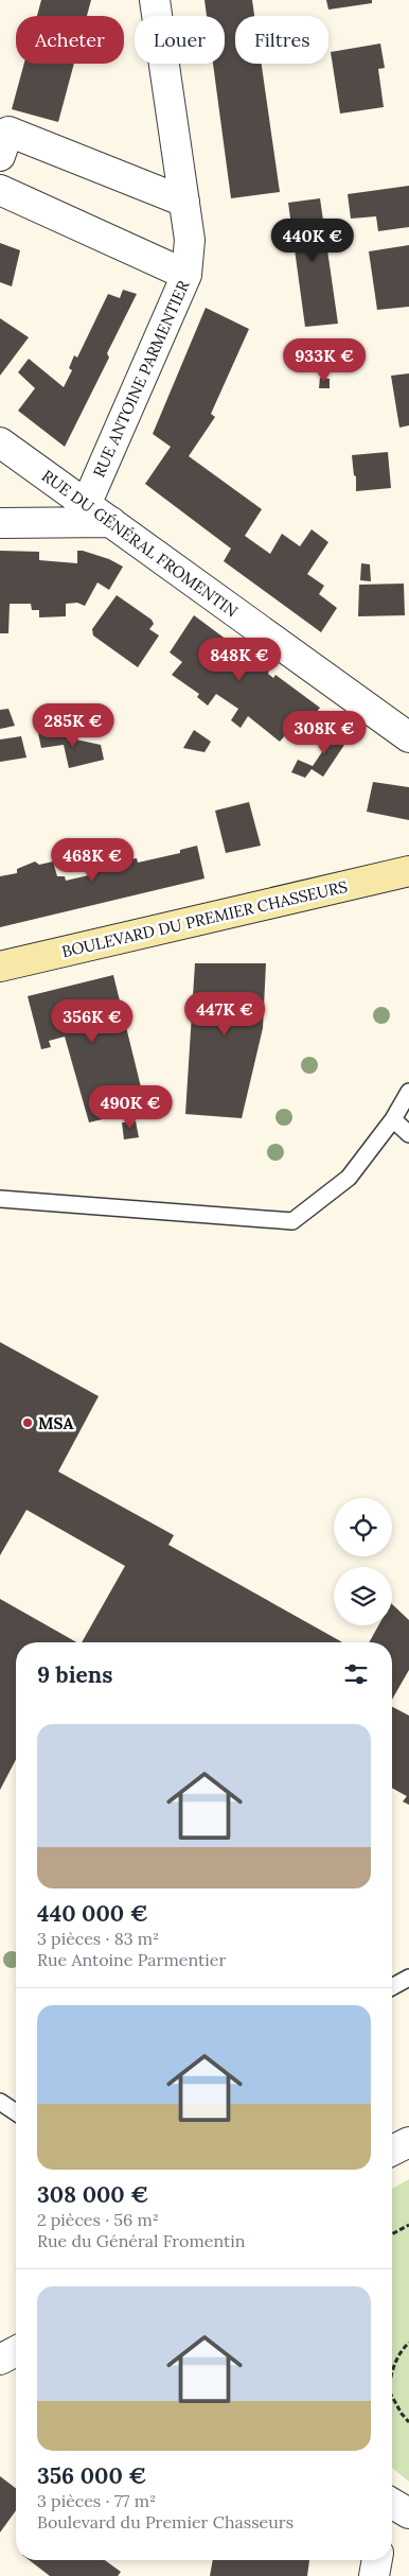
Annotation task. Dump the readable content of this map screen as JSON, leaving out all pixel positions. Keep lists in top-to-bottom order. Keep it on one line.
{"streets":{"main road":["BOULEVARD DU PREMIER CHASSEURS"],"street":["RUE ANTOINE PARMENTIER","RUE DU GÉNÉRAL FROMENTIN"]},"crossings":[["RUE ANTOINE PARMENTIER","RUE DU GÉNÉRAL FROMENTIN"]],"places":["MSA"],"page":{"chip":["Acheter","Louer","Filtres"],"price":["440K €","933K €","848K €","285K €","308K €","468K €","447K €","356K €","490K €"],"heading":"9 biens","list":[{"name":"440 000 €","note":"3 pièces · 83 m² · Rue Antoine Parmentier"},{"name":"308 000 €","note":"2 pièces · 56 m² · Rue du Général Fromentin"},{"name":"356 000 €","note":"3 pièces · 77 m² · Boulevard du Premier Chasseurs"}]}}
